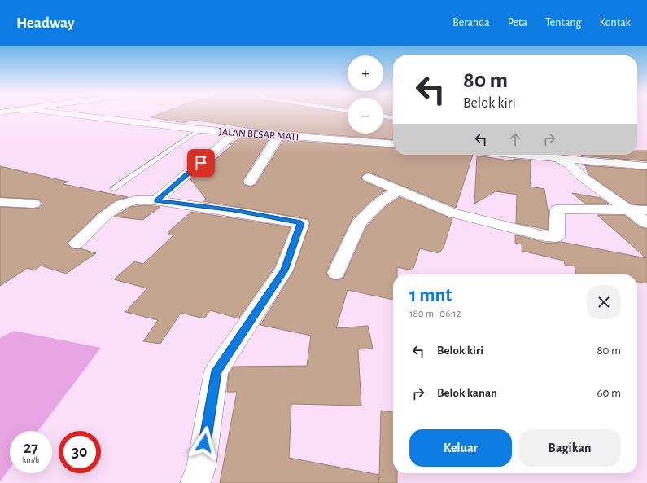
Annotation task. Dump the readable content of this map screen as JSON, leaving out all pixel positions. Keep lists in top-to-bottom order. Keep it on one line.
{"streets":{"street":["JALAN BESAR MATI"]},"page":{"header":"Headway","nav":["Beranda","Peta","Tentang","Kontak"],"map_buttons":["+","−"],"turn":["80 m","Belok kiri"],"heading":["1 mnt","180 m · 06:12"],"list":[{"name":"Belok kiri","value":"80 m"},{"name":"Belok kanan","value":"60 m"}],"buttons":["Keluar","Bagikan"],"speed":"27 km/h","limit":"30"}}
